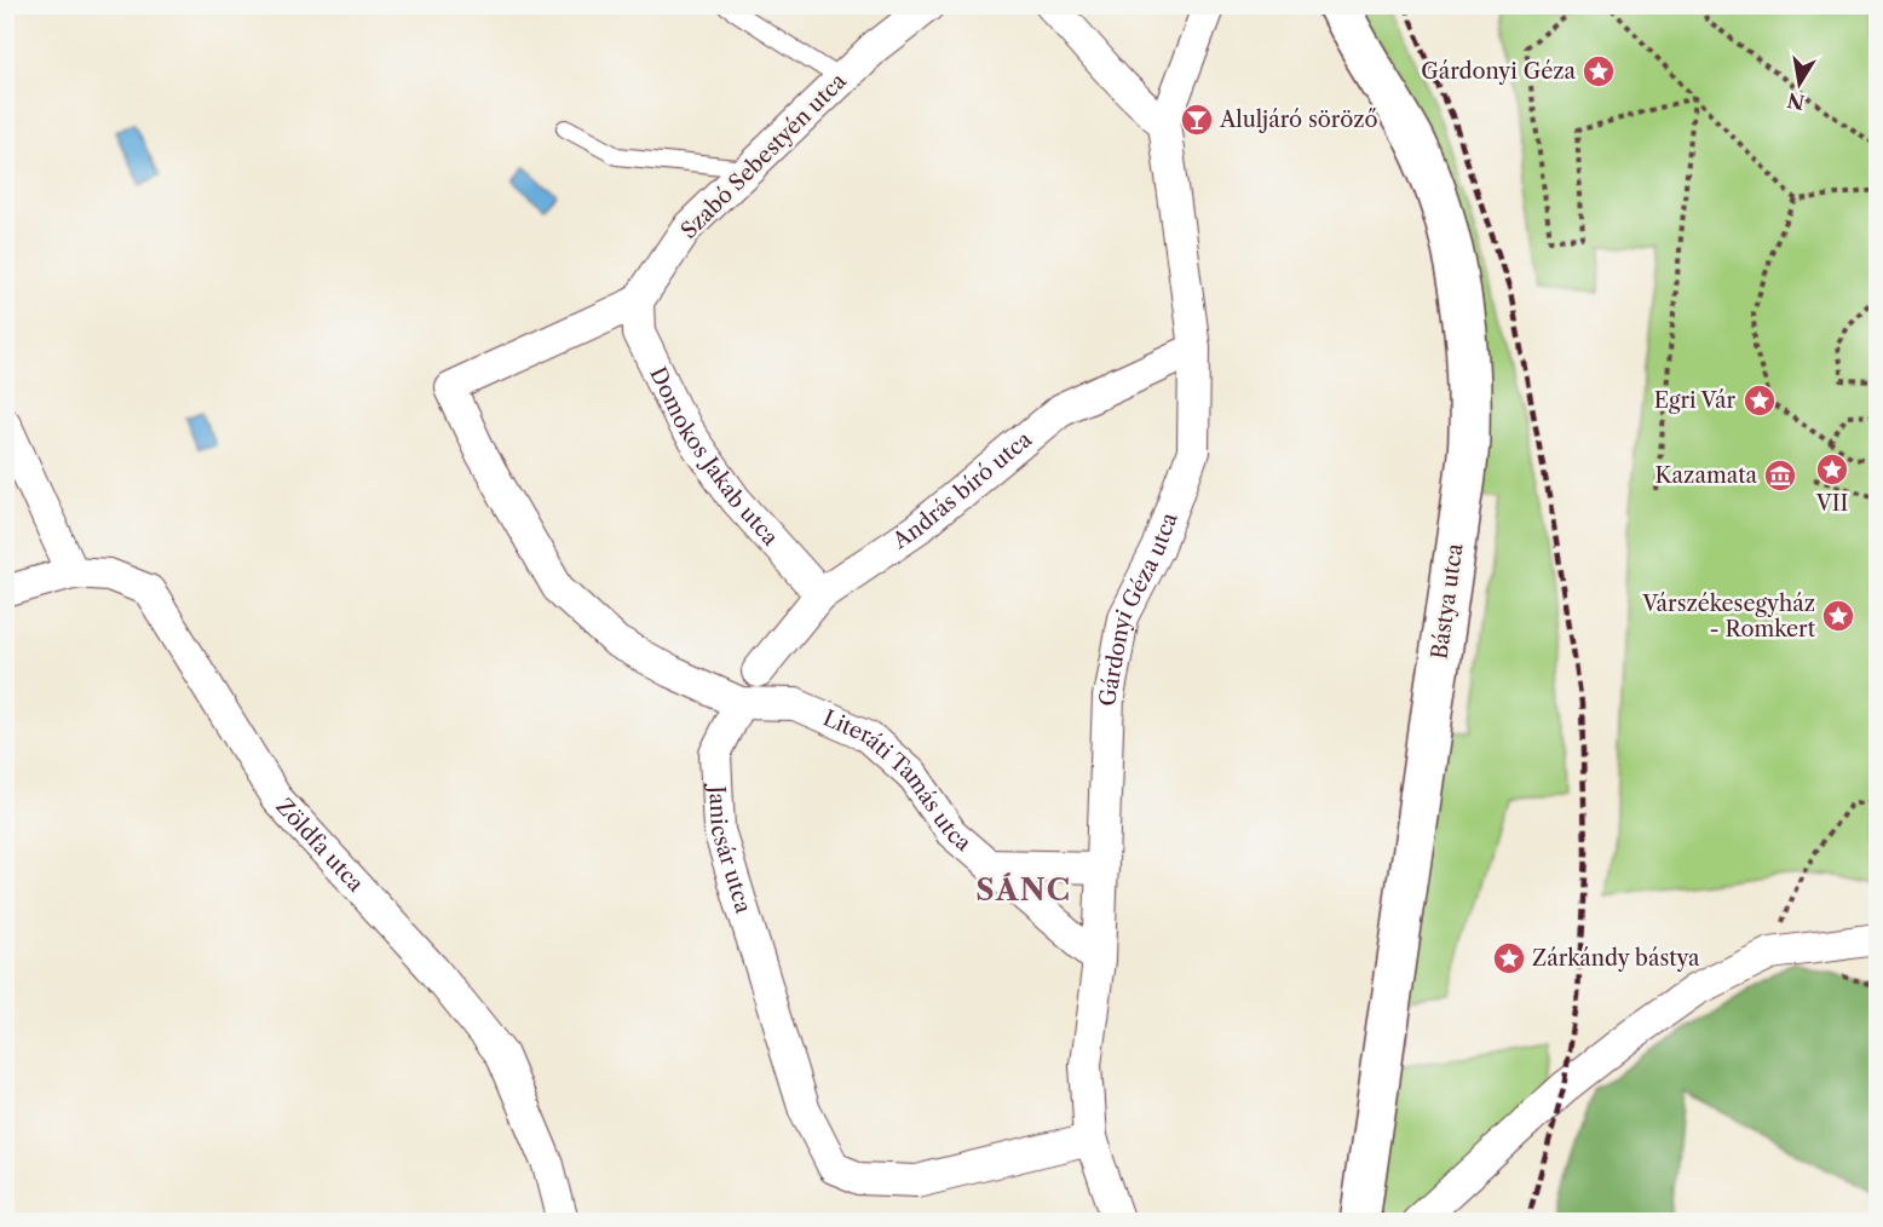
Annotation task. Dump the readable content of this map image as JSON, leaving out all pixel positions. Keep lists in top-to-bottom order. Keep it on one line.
{"streets":{"street":["Szabó Sebestyén utca","Domokos Jakab utca","András bíró utca","Bástya utca","Gárdonyi Géza utca","Literáti Tamás utca","Zöldfa utca","Janicsár utca"]},"crossings":[["Szabó Sebestyén utca","Domokos Jakab utca"],["Domokos Jakab utca","András bíró utca"],["András bíró utca","Gárdonyi Géza utca"],["Gárdonyi Géza utca","Literáti Tamás utca"],["Gárdonyi Géza utca","Janicsár utca"],["Literáti Tamás utca","Janicsár utca"]],"districts":["SÁNC"],"places":{"place":["Gárdonyi Géza","Egri Vár","VII","Várszékesegyház - Romkert","Zárkándy bástya"],"bar":["Aluljáró söröző"],"museum":["Kazamata"]},"north":"bottom"}
